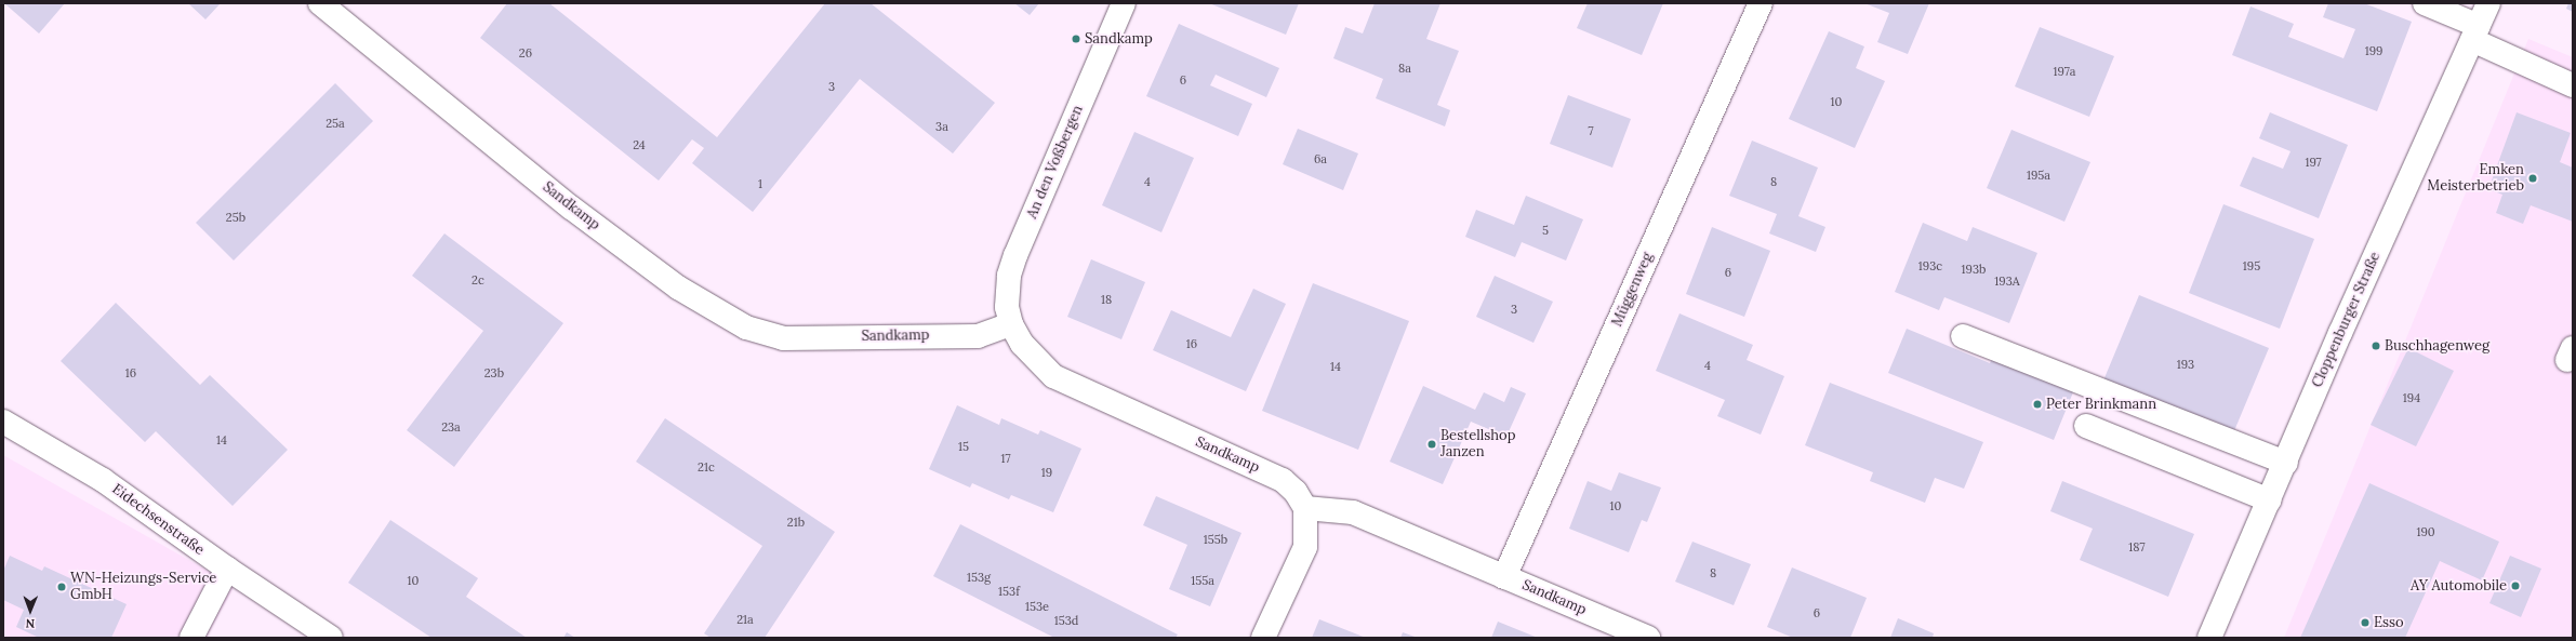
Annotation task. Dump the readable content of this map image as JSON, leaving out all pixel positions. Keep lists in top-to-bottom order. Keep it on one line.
{"streets":{"street":["An den Voßbergen","Sandkamp","Müggenweg","Cloppenburger Straße","Eidechsenstraße"]},"crossings":[["An den Voßbergen","Sandkamp"],["Sandkamp","Müggenweg"]],"places":["Sandkamp","Emken Meisterbetrieb","Buschhagenweg","Peter Brinkmann","Bestellshop Janzen","AY Automobile","WN-Heizungs-Service GmbH","Esso"],"house_numbers":["199","26","8a","197a","6","3","10","25a","3a","7","24","6a","197","195a","4","8","1","25b","5","193c","195","193b","6","2c","193A","18","3","16","193","4","14","16","23b","194","23a","14","15","17","21c","19","10","21b","190","155b","187","8","153g","10","155a","153f","153e","6","21a","153d"],"north":"bottom"}
